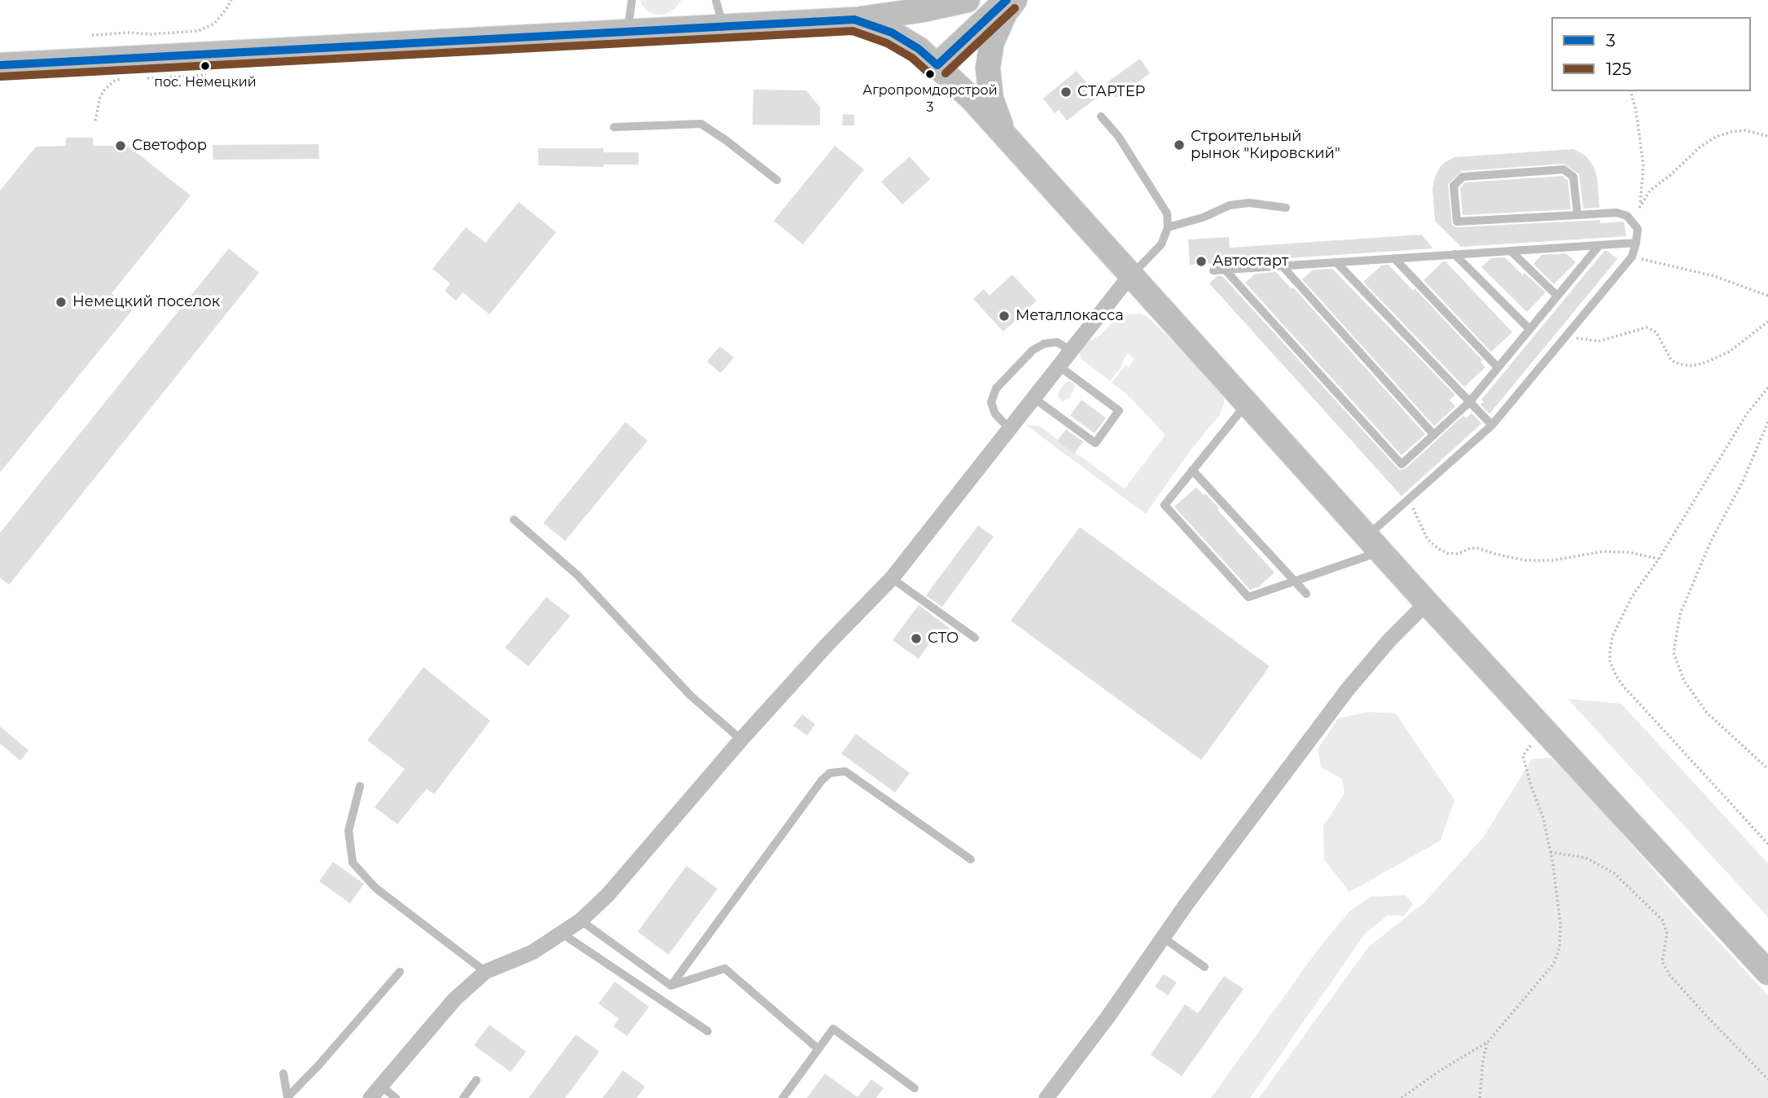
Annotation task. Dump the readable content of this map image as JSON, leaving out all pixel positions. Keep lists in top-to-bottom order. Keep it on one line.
{"places":["пос. Немецкий","Агропромдорстрой 3","СТАРТЕР","Строительный рынок \"Кировский\"","Светофор","Автостарт","Немецкий поселок","Металлокасса","СТО"],"lines":["transit line 3","transit line 125"],"legend":["3","125"]}
